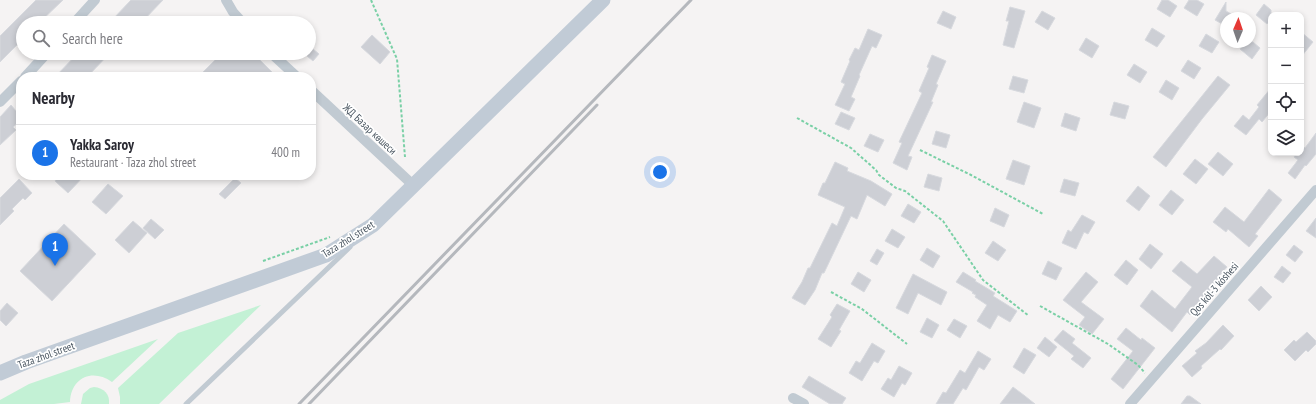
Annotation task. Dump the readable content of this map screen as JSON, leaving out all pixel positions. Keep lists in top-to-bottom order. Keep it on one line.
{"streets":{"main road":["Taza zhol street"],"street":["ЖД Базар көшеси","Qos kól-3 kóshesi"]},"crossings":[["ЖД Базар көшеси","Taza zhol street"]],"north":"top","page":{"map_buttons":["+","−"],"search":"Search here","heading":"Nearby","list":[{"mark":"1","name":"Yakka Saroy","note":"Restaurant · Taza zhol street","value":"400 m"}],"pins":"1"}}
